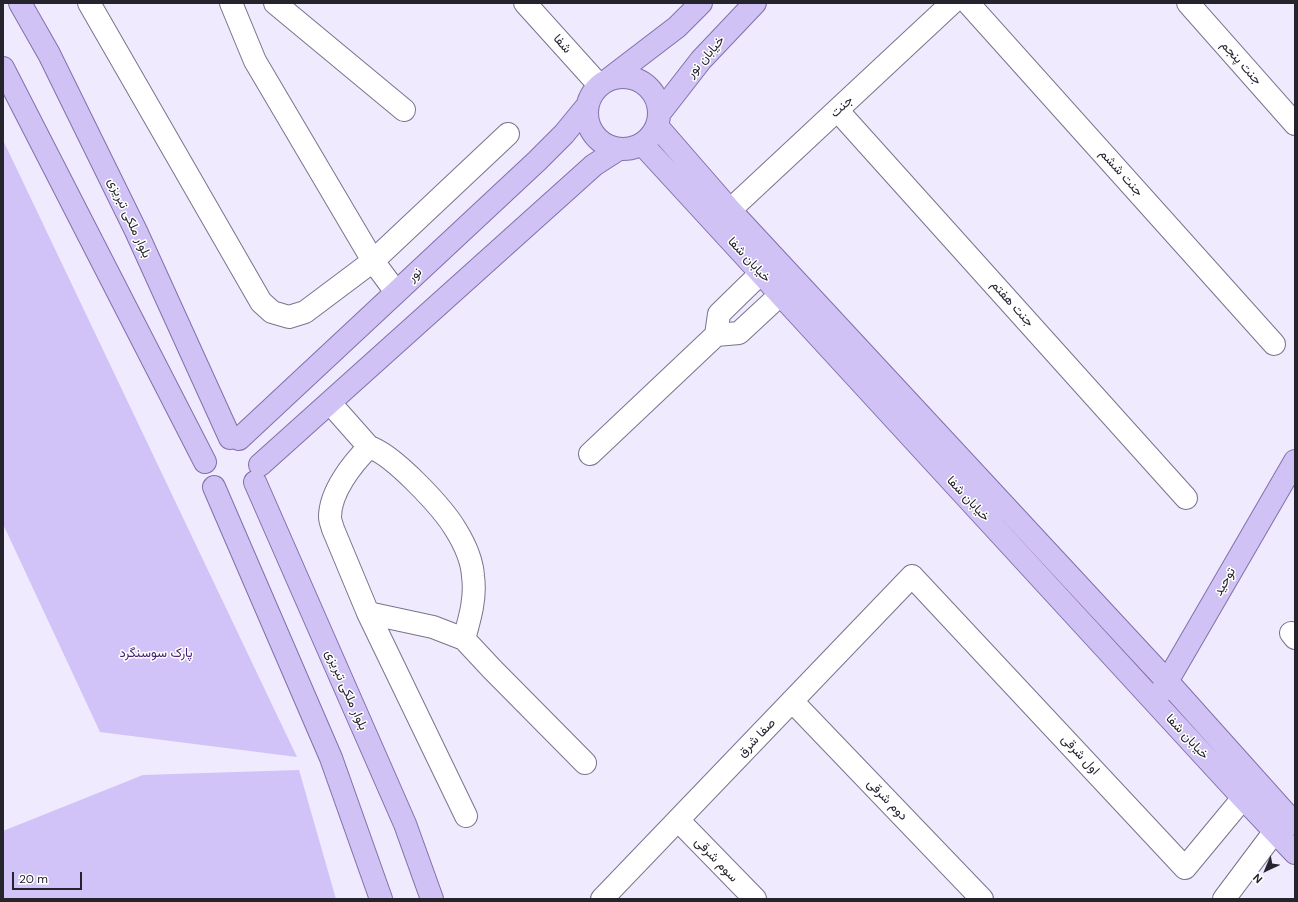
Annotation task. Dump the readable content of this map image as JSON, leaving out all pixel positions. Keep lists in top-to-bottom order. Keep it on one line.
{"streets":{"main road":["خیابان نور","بلوار ملکى تبریزى","خیابان شفا","نور","توحید"],"street":["شفا","جنت پنجم","جنت","جنت ششم","جنت هفتم","صفا شرق","اول شرقی","دوم شرقی","سوم شرقی"]},"crossings":[["شفا","خیابان نور"],["شفا","خیابان شفا"],["شفا","نور"],["خیابان نور","خیابان شفا"],["خیابان نور","نور"],["جنت","خیابان شفا"],["جنت","جنت هفتم"],["بلوار ملکى تبریزى","نور"],["خیابان شفا","نور"],["خیابان شفا","توحید"],["خیابان شفا","اول شرقی"],["صفا شرق","اول شرقی"],["صفا شرق","دوم شرقی"],["صفا شرق","سوم شرقی"]],"parks":["پارک سوسنگرد"],"scale_bar":"20 m","north":"bottom left"}
